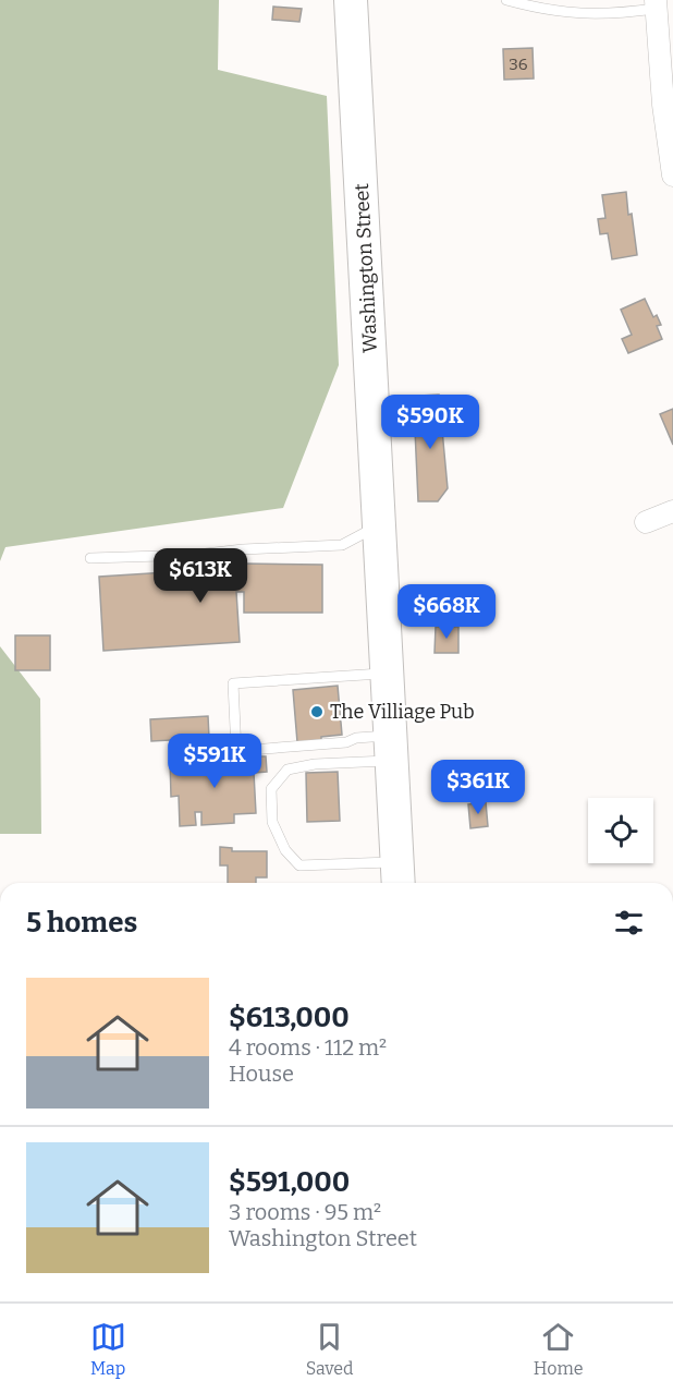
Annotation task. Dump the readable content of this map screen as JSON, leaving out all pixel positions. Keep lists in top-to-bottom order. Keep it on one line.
{"streets":{"main road":["Washington Street"]},"places":["The Villiage Pub"],"house_numbers":["36"],"page":{"price":["$590K","$613K","$668K","$591K","$361K"],"heading":"5 homes","list":[{"name":"$613,000","note":"4 rooms · 112 m² · House"},{"name":"$591,000","note":"3 rooms · 95 m² · Washington Street"}],"tabs":["Map","Saved","Home"]}}
